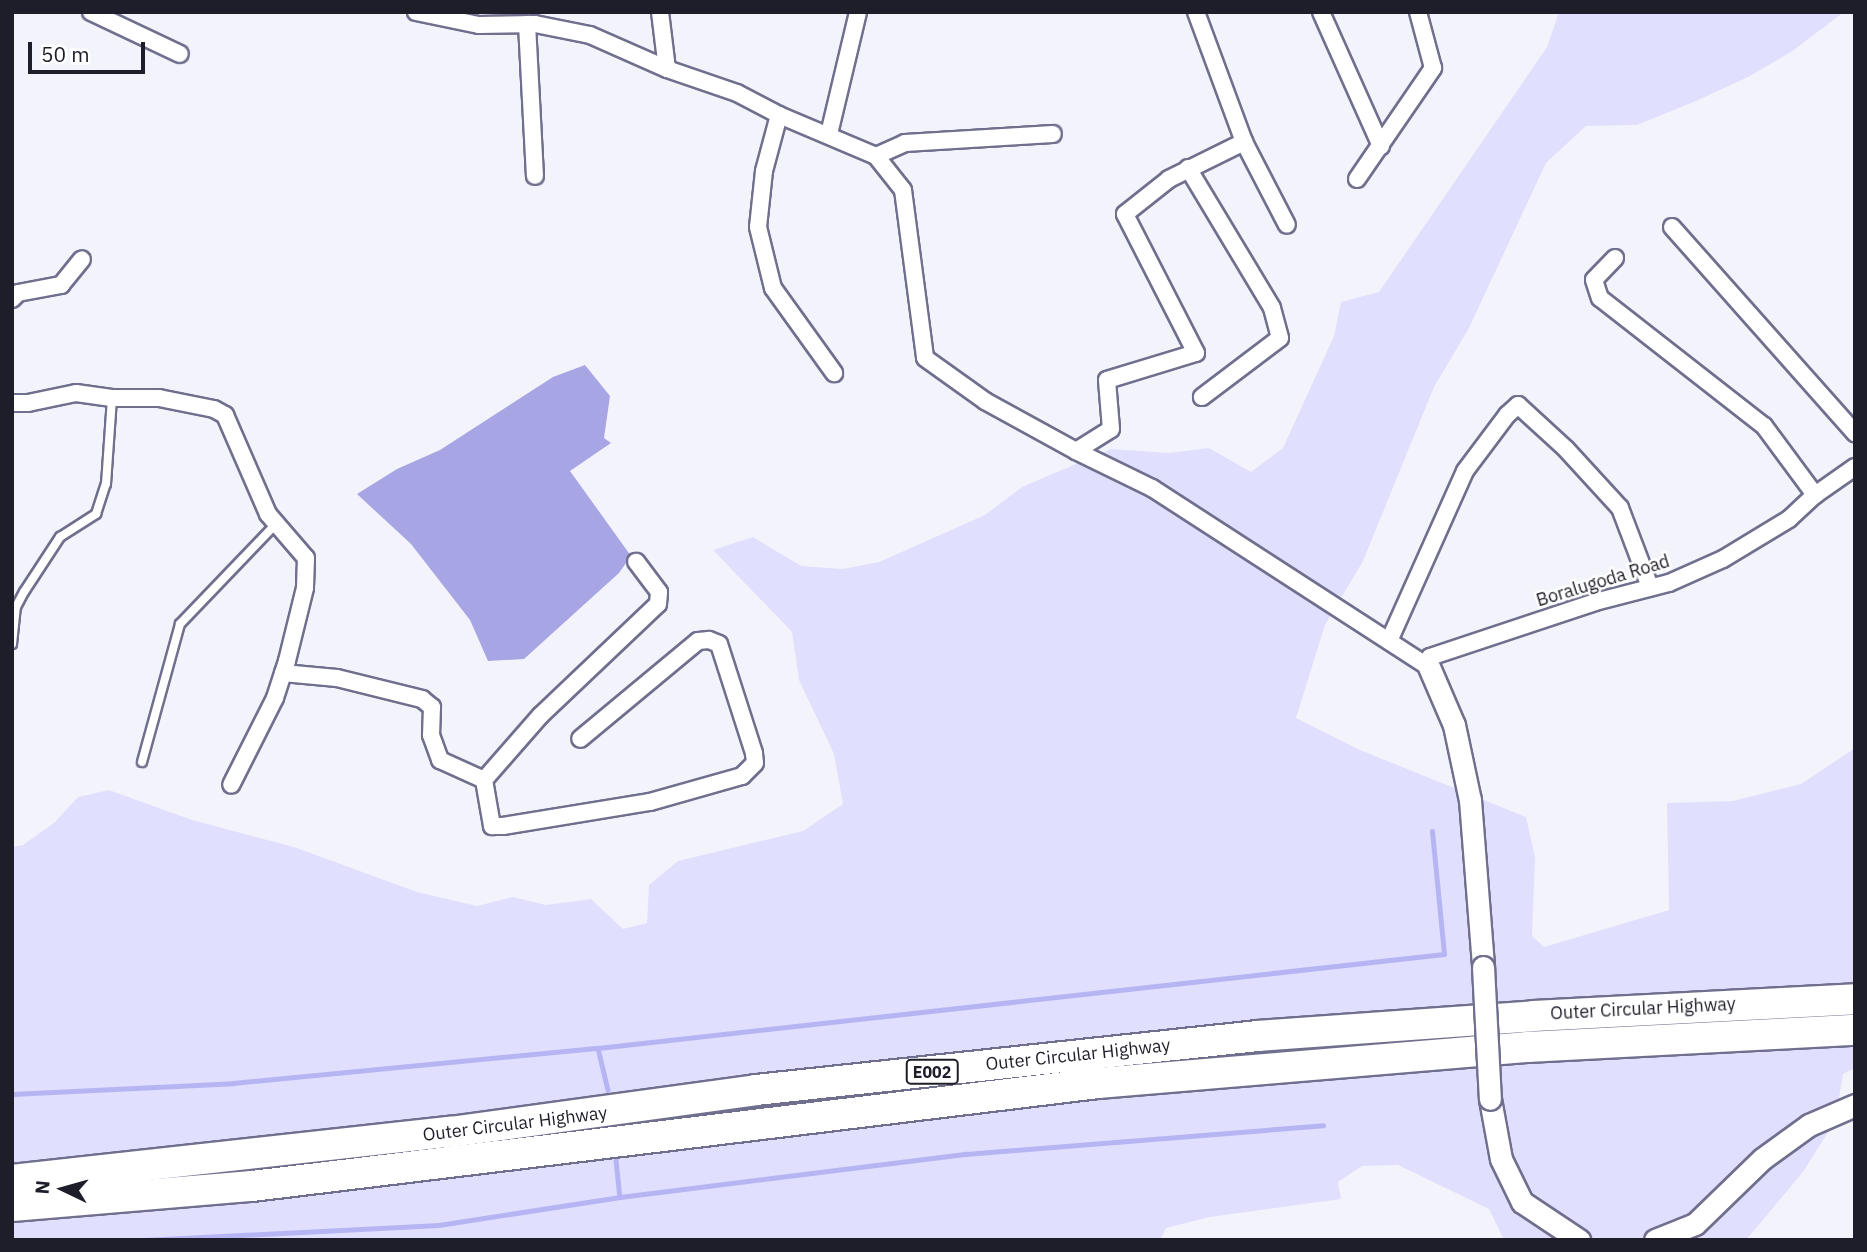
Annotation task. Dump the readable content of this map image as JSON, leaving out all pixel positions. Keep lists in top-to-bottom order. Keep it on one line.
{"streets":{"highway":["Outer Circular Highway","E002"],"street":["Boralugoda Road"]},"scale_bar":"50 m","north":"left"}
